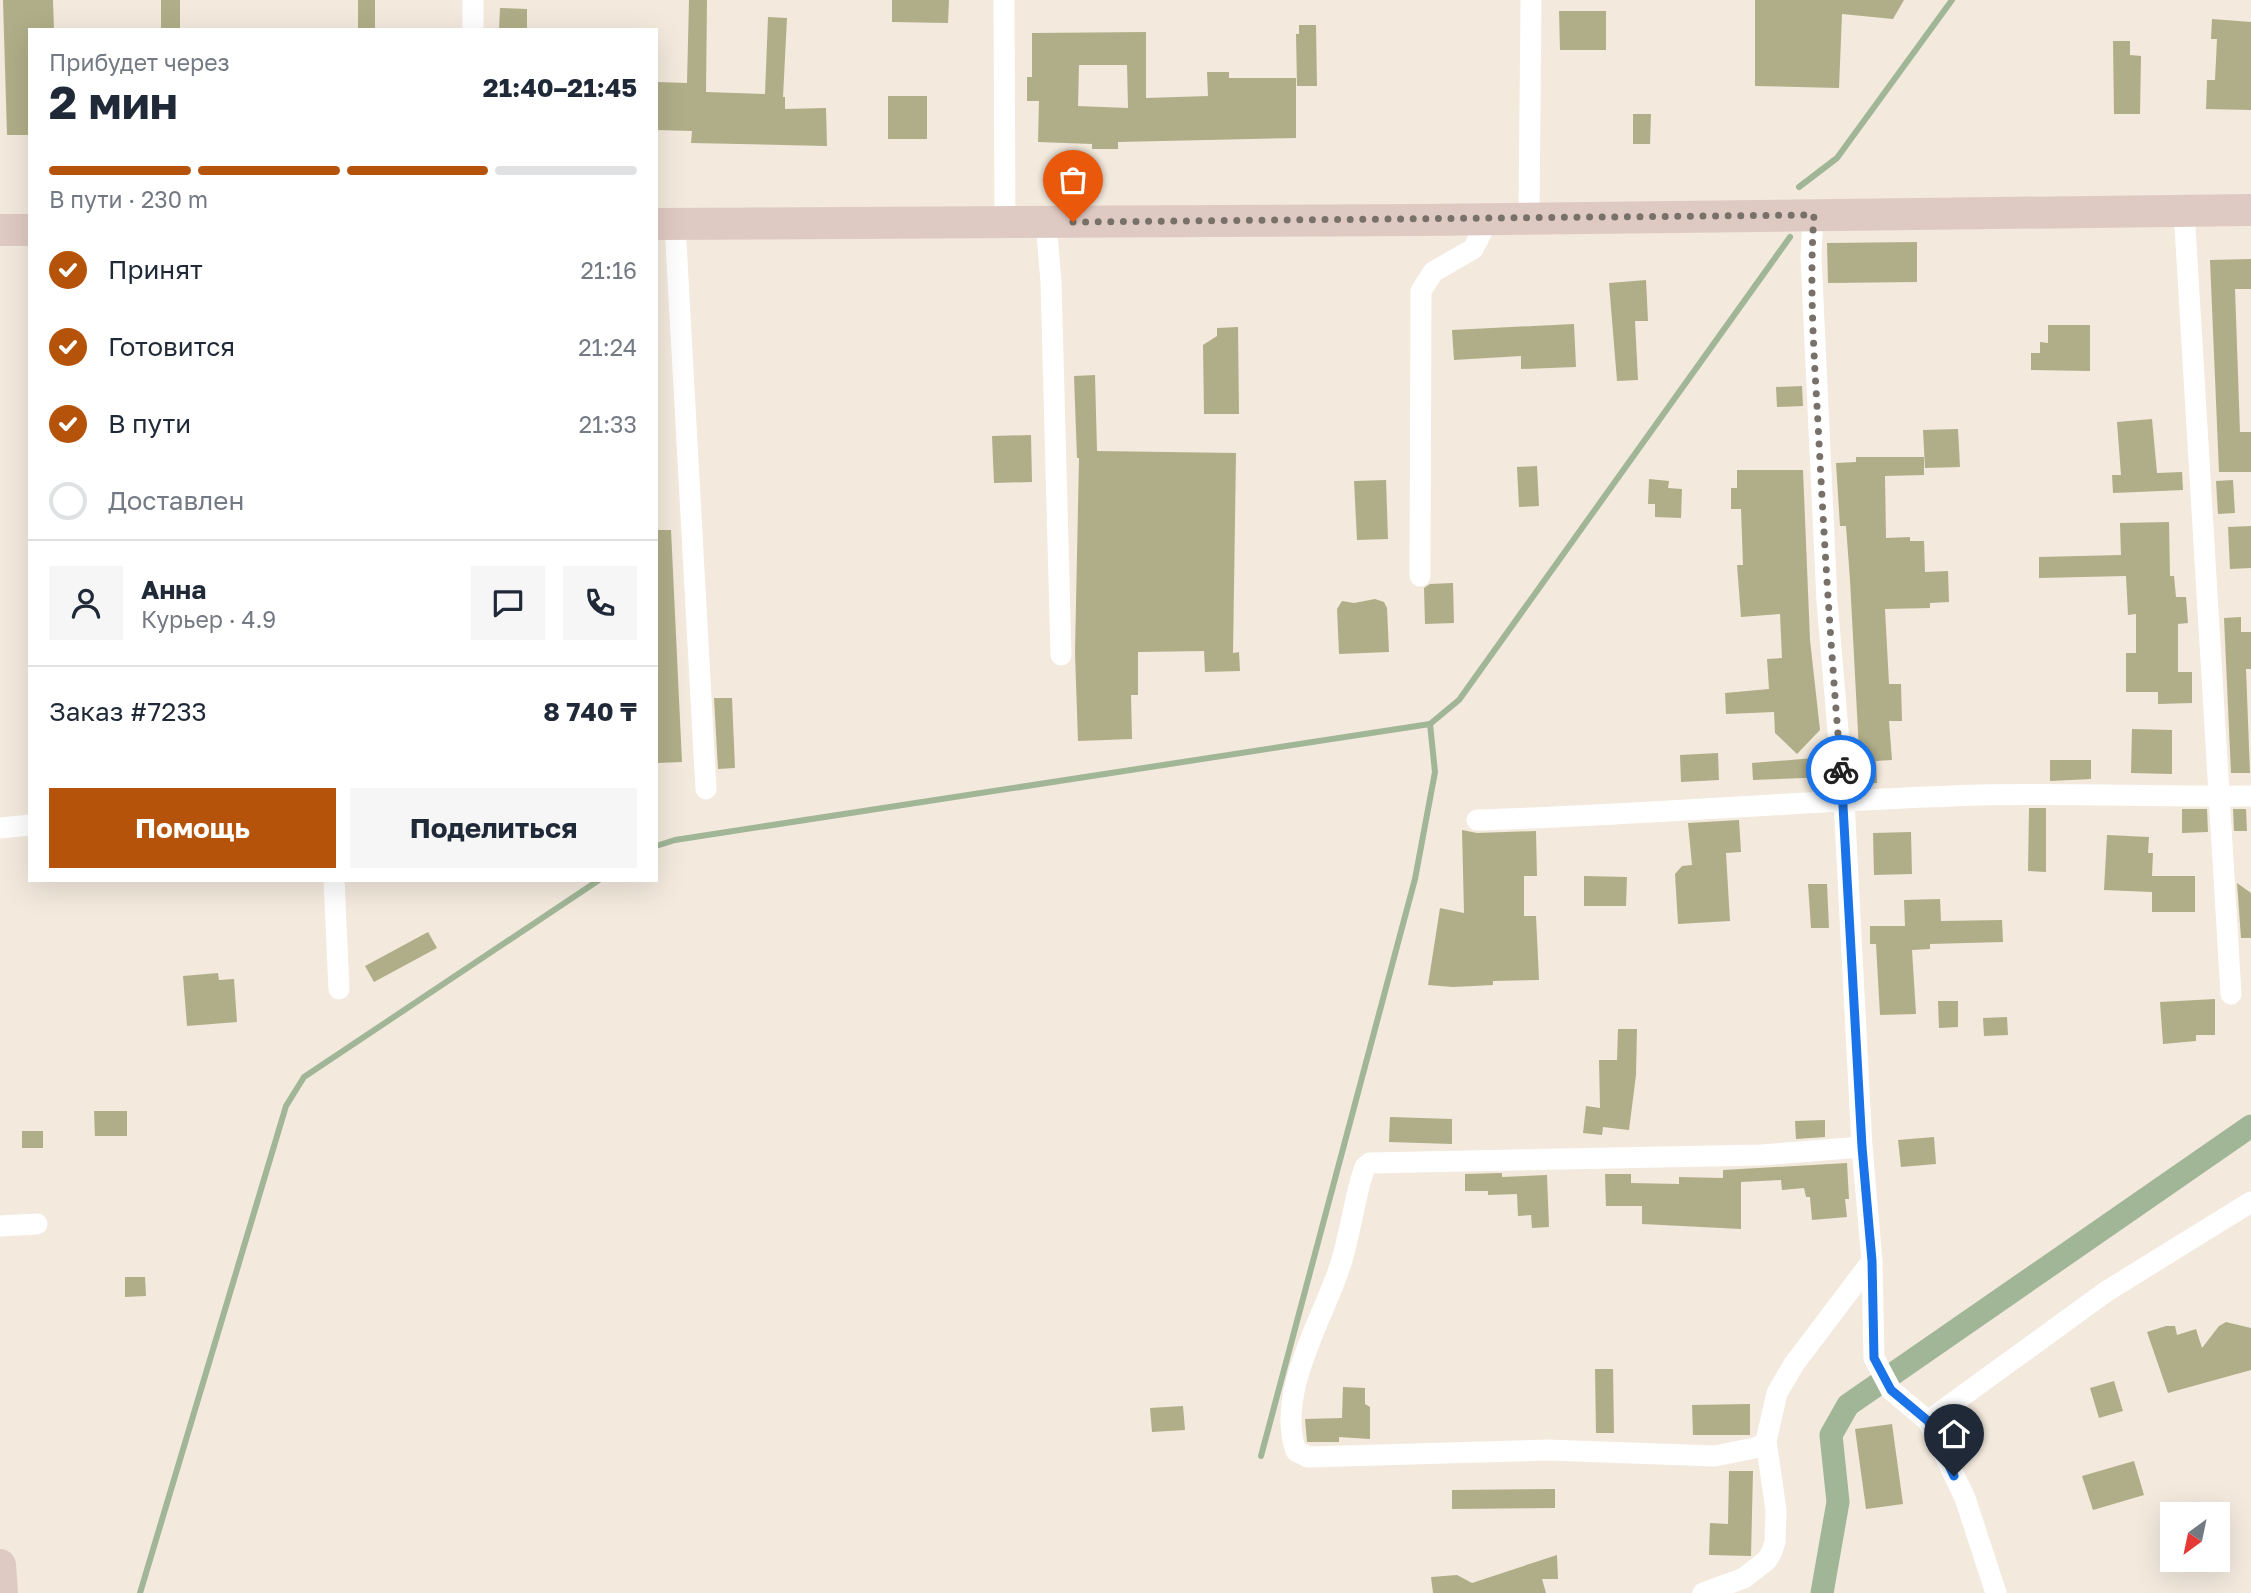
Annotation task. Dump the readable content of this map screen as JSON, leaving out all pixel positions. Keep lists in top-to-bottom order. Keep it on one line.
{"north":"bottom left","page":{"heading":["2 мин","Прибудет через","21:40–21:45"],"panel":["Анна","Курьер · 4.9","Заказ #7233","8 740 ₸"],"bar":"В пути · 230 m","list":[["Принят","21:16"],["Готовится","21:24"],["В пути","21:33"],"Доставлен"],"buttons":["Помощь","Поделиться"]}}
